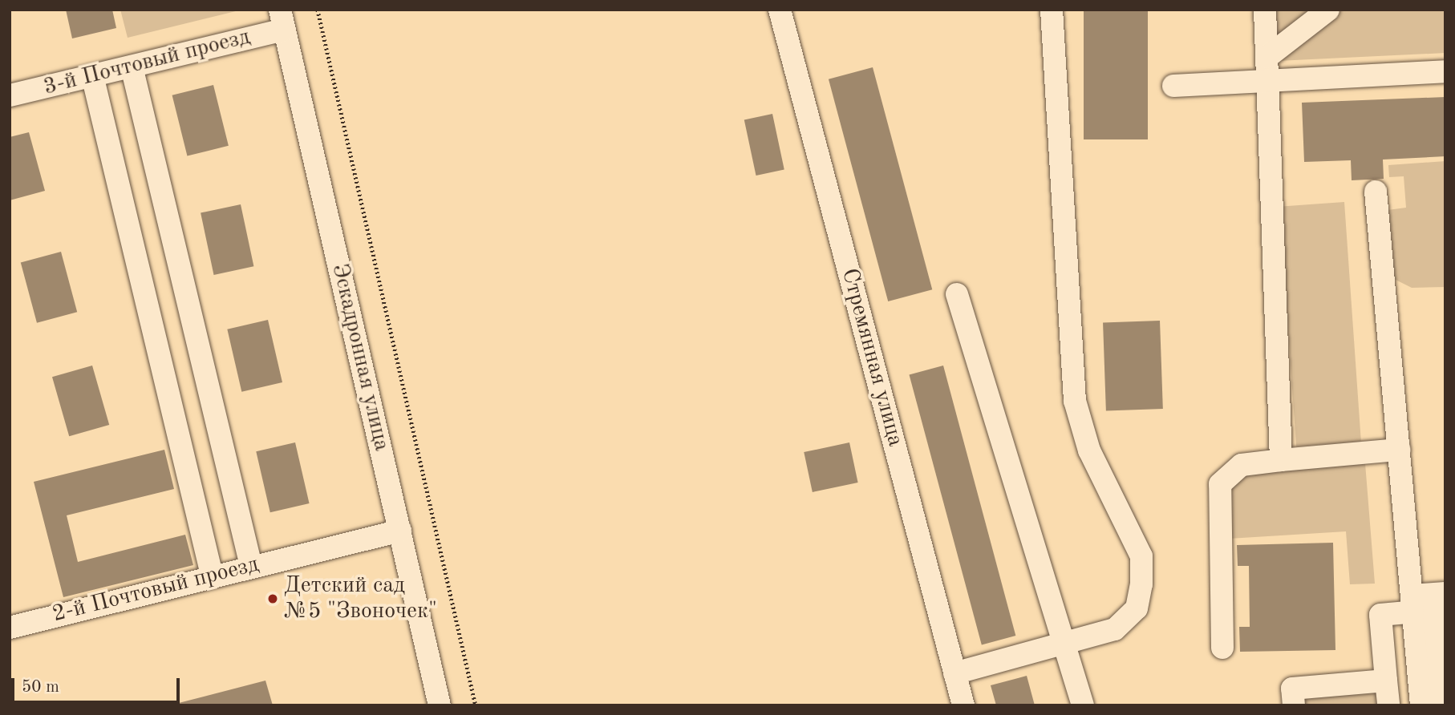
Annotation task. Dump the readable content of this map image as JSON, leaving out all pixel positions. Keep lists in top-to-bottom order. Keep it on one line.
{"streets":{"street":["3-й Почтовый проезд","Эскадронная улица","Стремянная улица","2-й Почтовый проезд"]},"crossings":[["3-й Почтовый проезд","Эскадронная улица"],["Эскадронная улица","2-й Почтовый проезд"]],"places":["Детский сад №5 \"Звоночек\""],"scale_bar":"50 m"}
